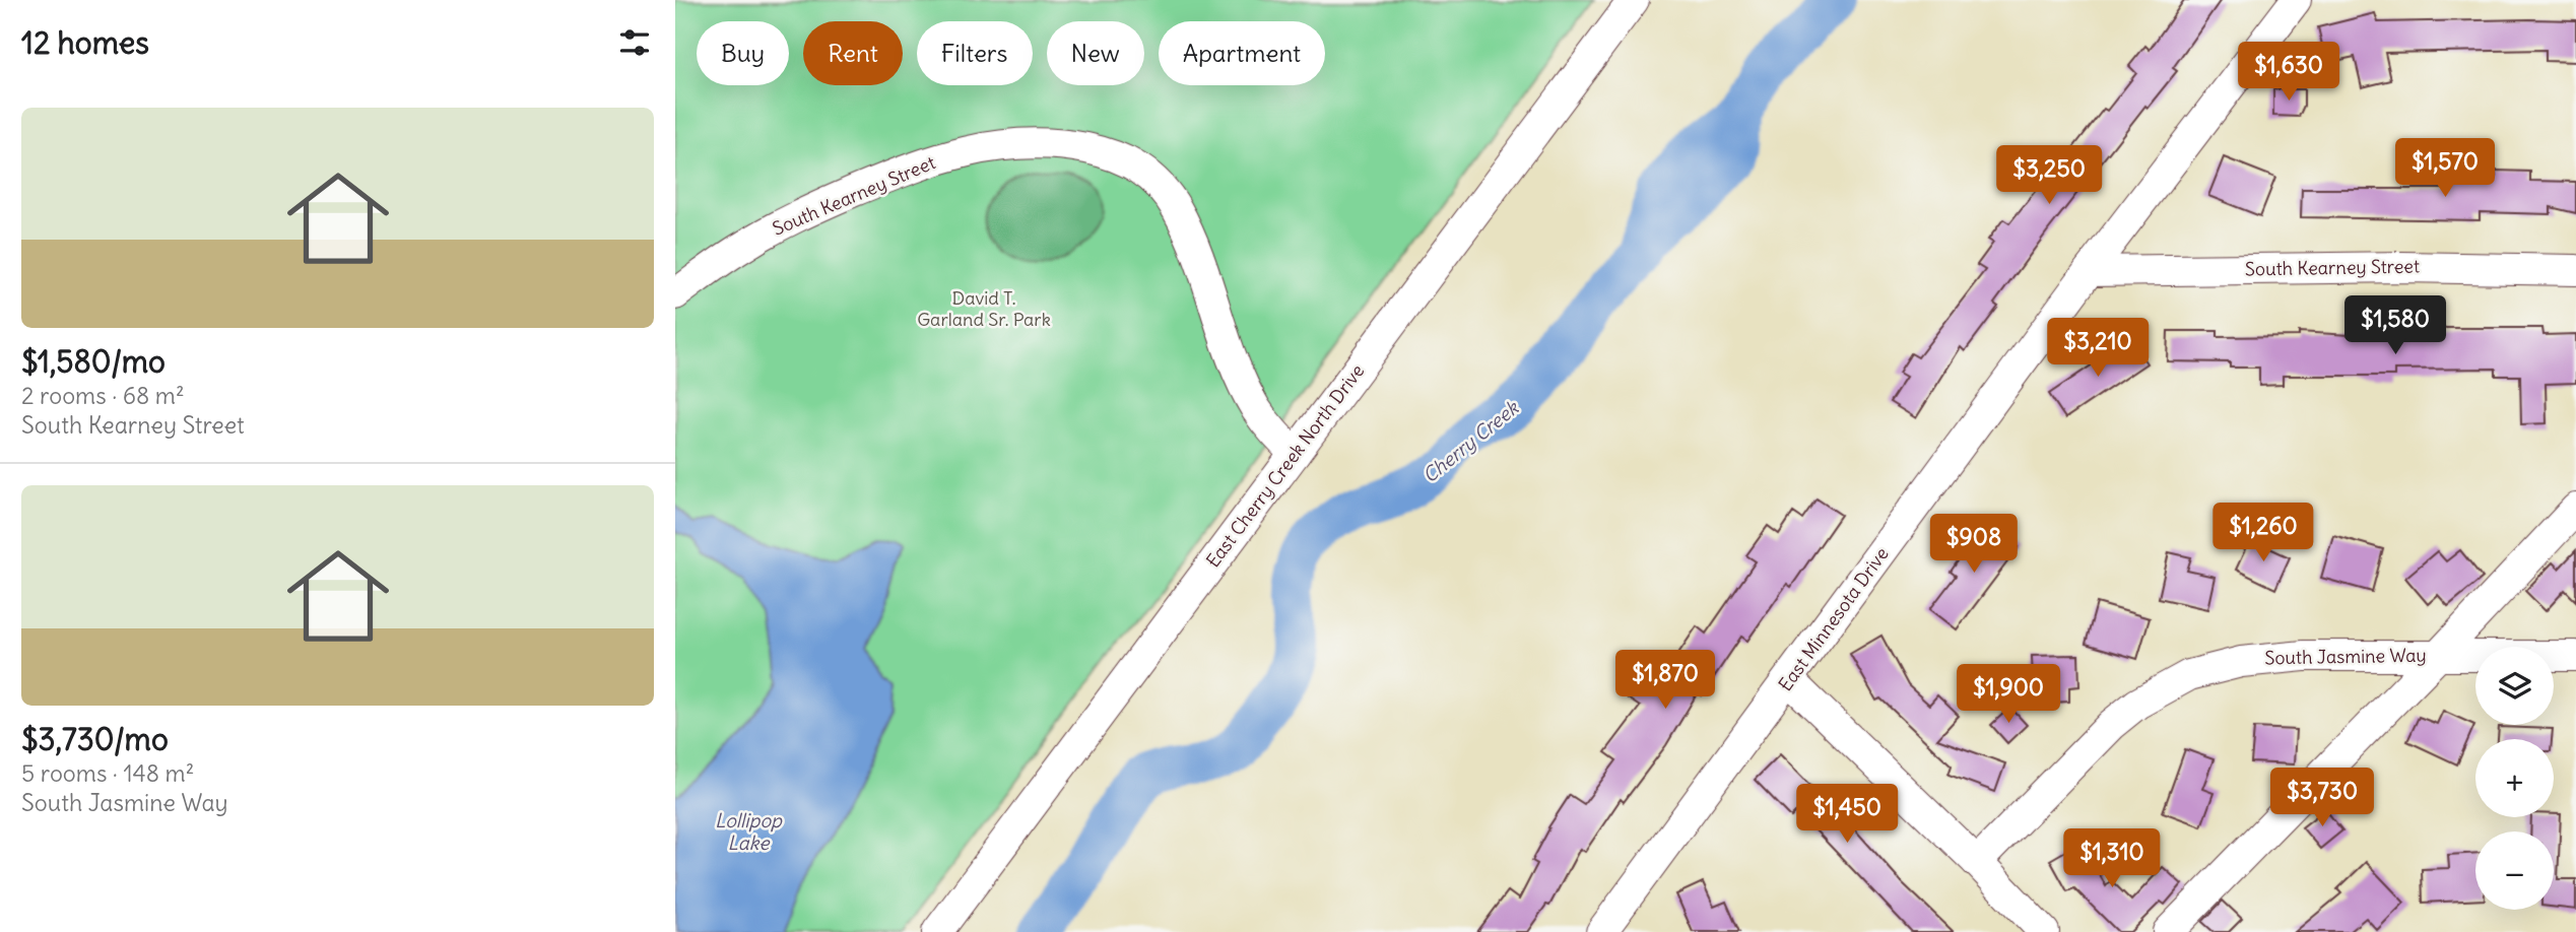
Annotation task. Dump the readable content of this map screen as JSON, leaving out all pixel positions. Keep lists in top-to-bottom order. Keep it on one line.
{"streets":{"street":["South Kearney Street","East Cherry Creek North Drive","East Minnesota Drive","South Jasmine Way"]},"crossings":[["South Kearney Street","East Cherry Creek North Drive"],["South Kearney Street","East Minnesota Drive"]],"water":["Cherry Creek","Lollipop Lake"],"parks":["David T. Garland Sr. Park"],"page":{"heading":"12 homes","chip":["Buy","Rent","Filters","New","Apartment"],"price":["$1,630","$1,570","$3,250","$1,580","$3,210","$1,260","$908","$1,870","$1,900","$3,730","$1,450","$1,310"],"list":[{"name":"$1,580/mo","note":"2 rooms · 68 m² · South Kearney Street"},{"name":"$3,730/mo","note":"5 rooms · 148 m² · South Jasmine Way"}],"map_buttons":["+","−"]}}
